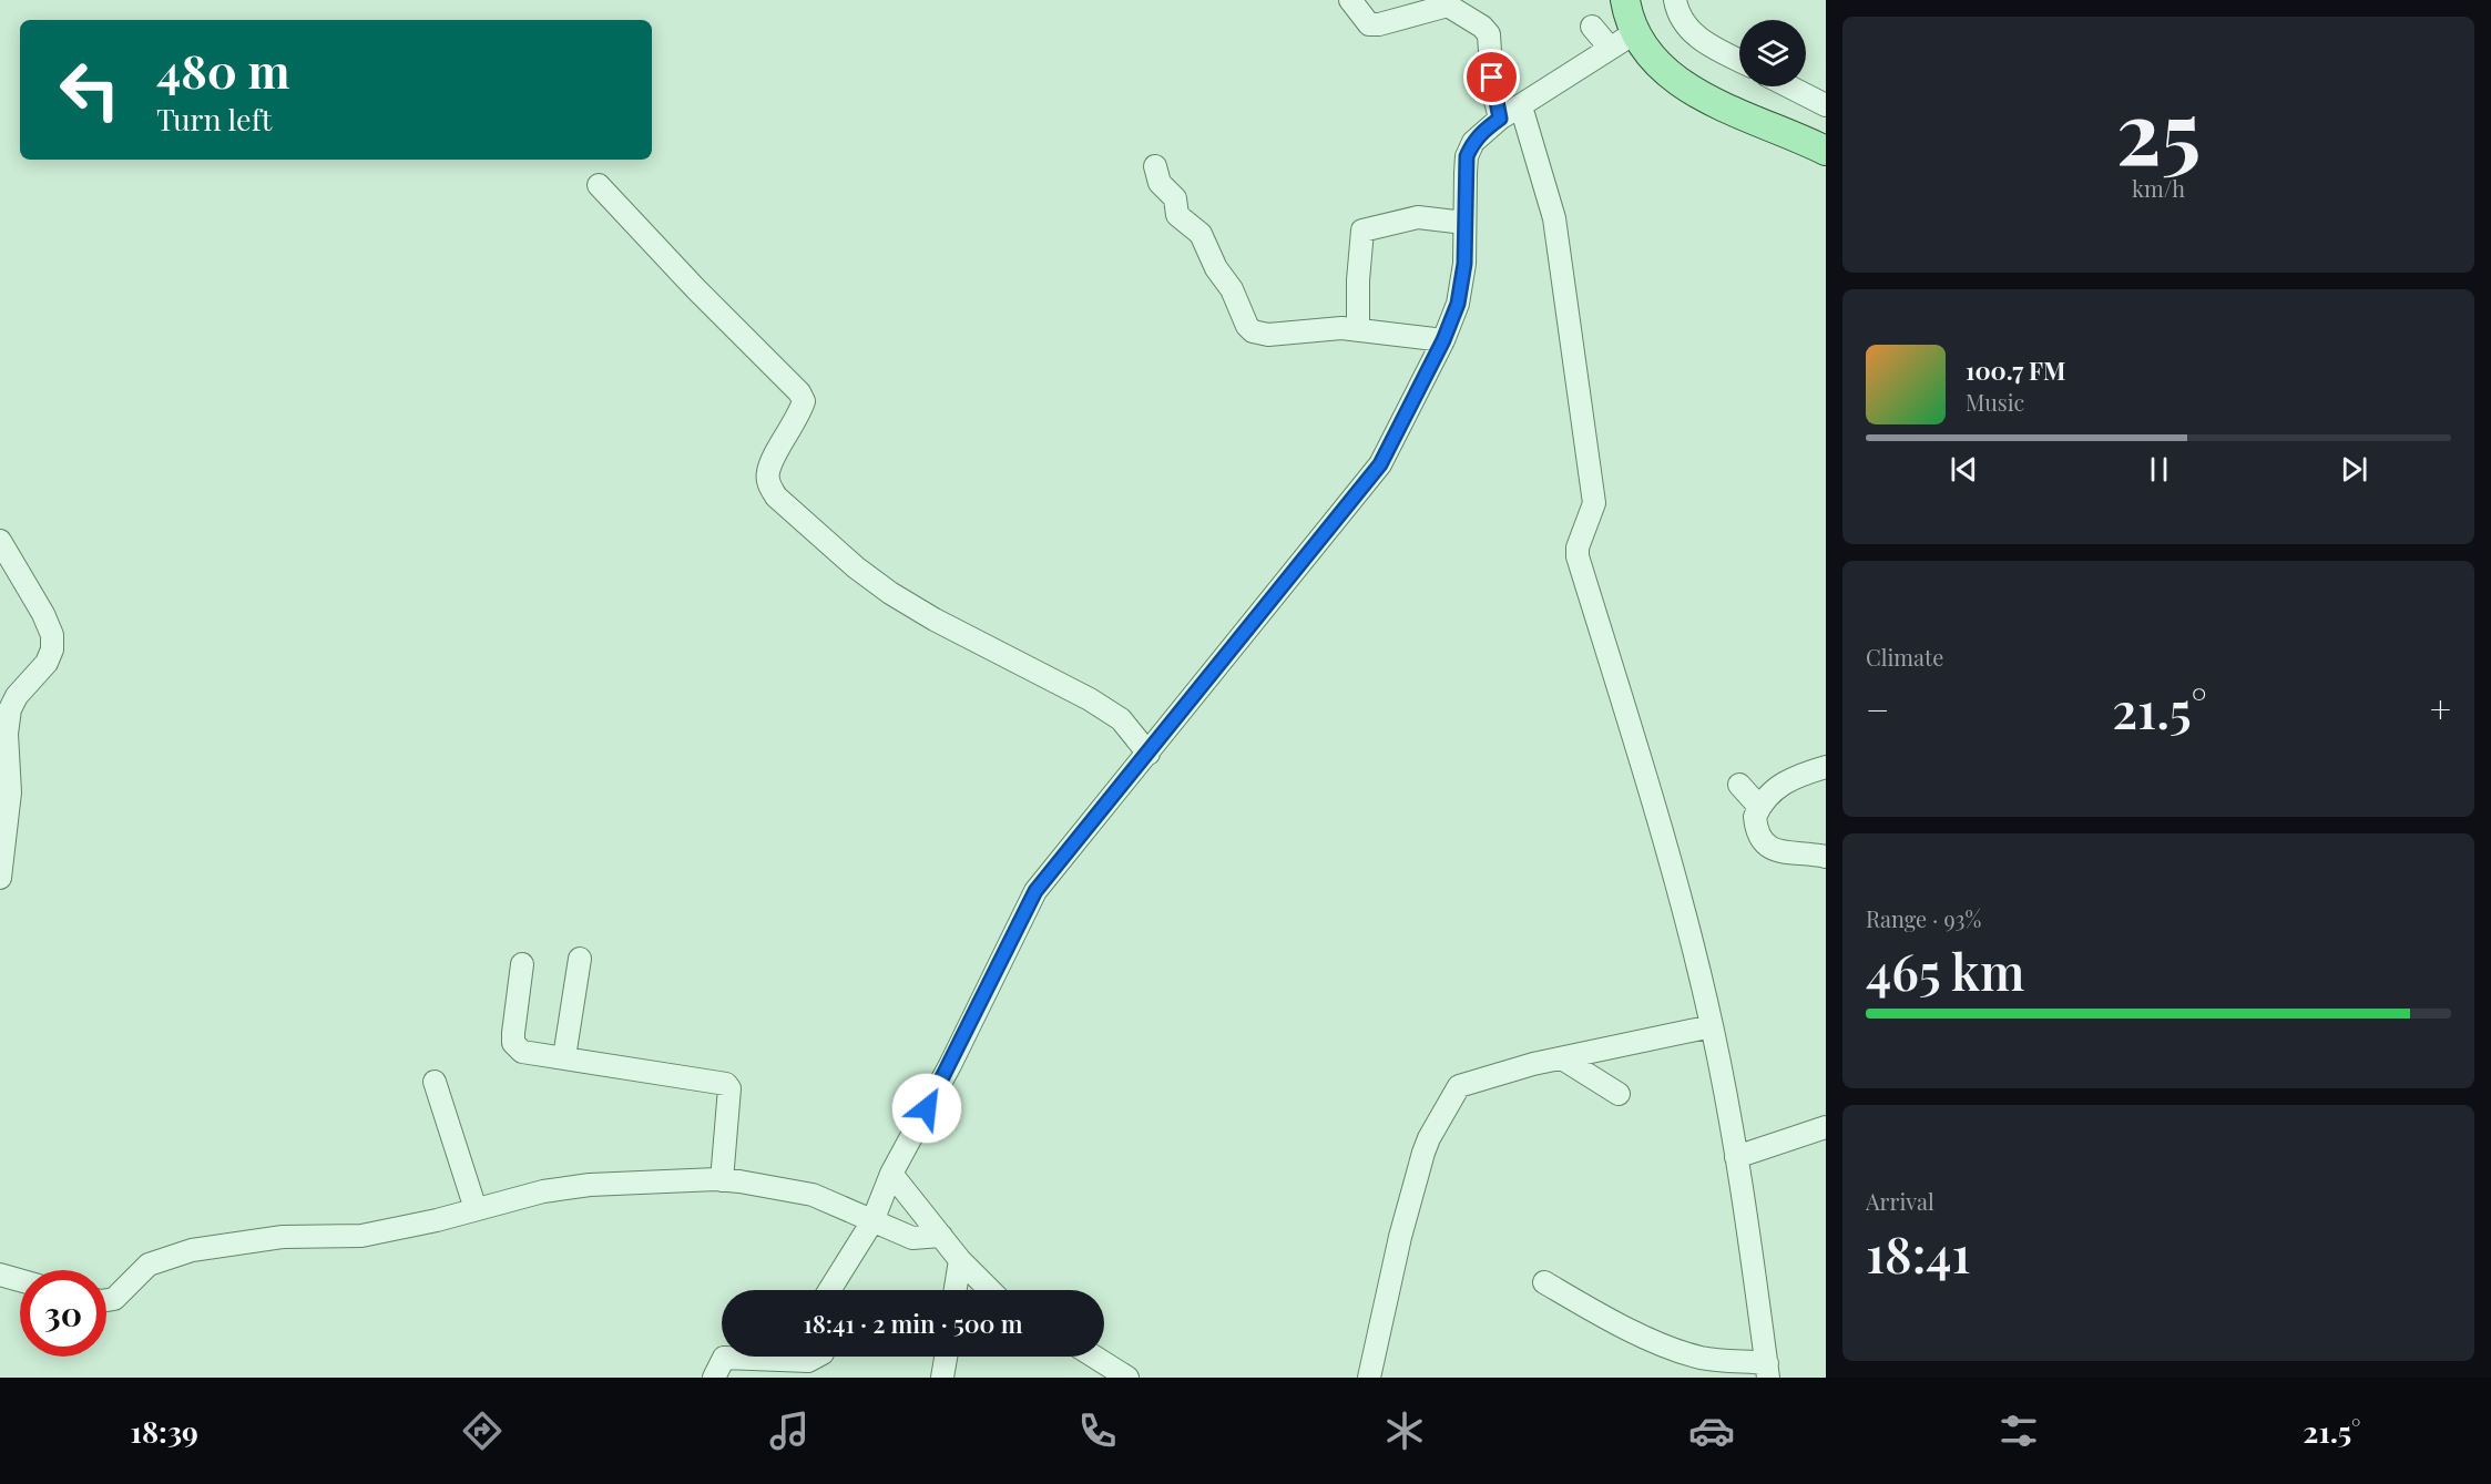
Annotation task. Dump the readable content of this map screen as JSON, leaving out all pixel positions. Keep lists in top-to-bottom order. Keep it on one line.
{"page":{"tile":[["25","km/h"],"Climate",["Range · 93%","465 km"],["Arrival","18:41"]],"turn":["480 m","Turn left"],"song":["100.7 FM","Music"],"heat":["−","21.5°","+"],"limit":"30","trip":"18:41 · 2 min · 500 m","tabs":["18:39","21.5°"]}}
